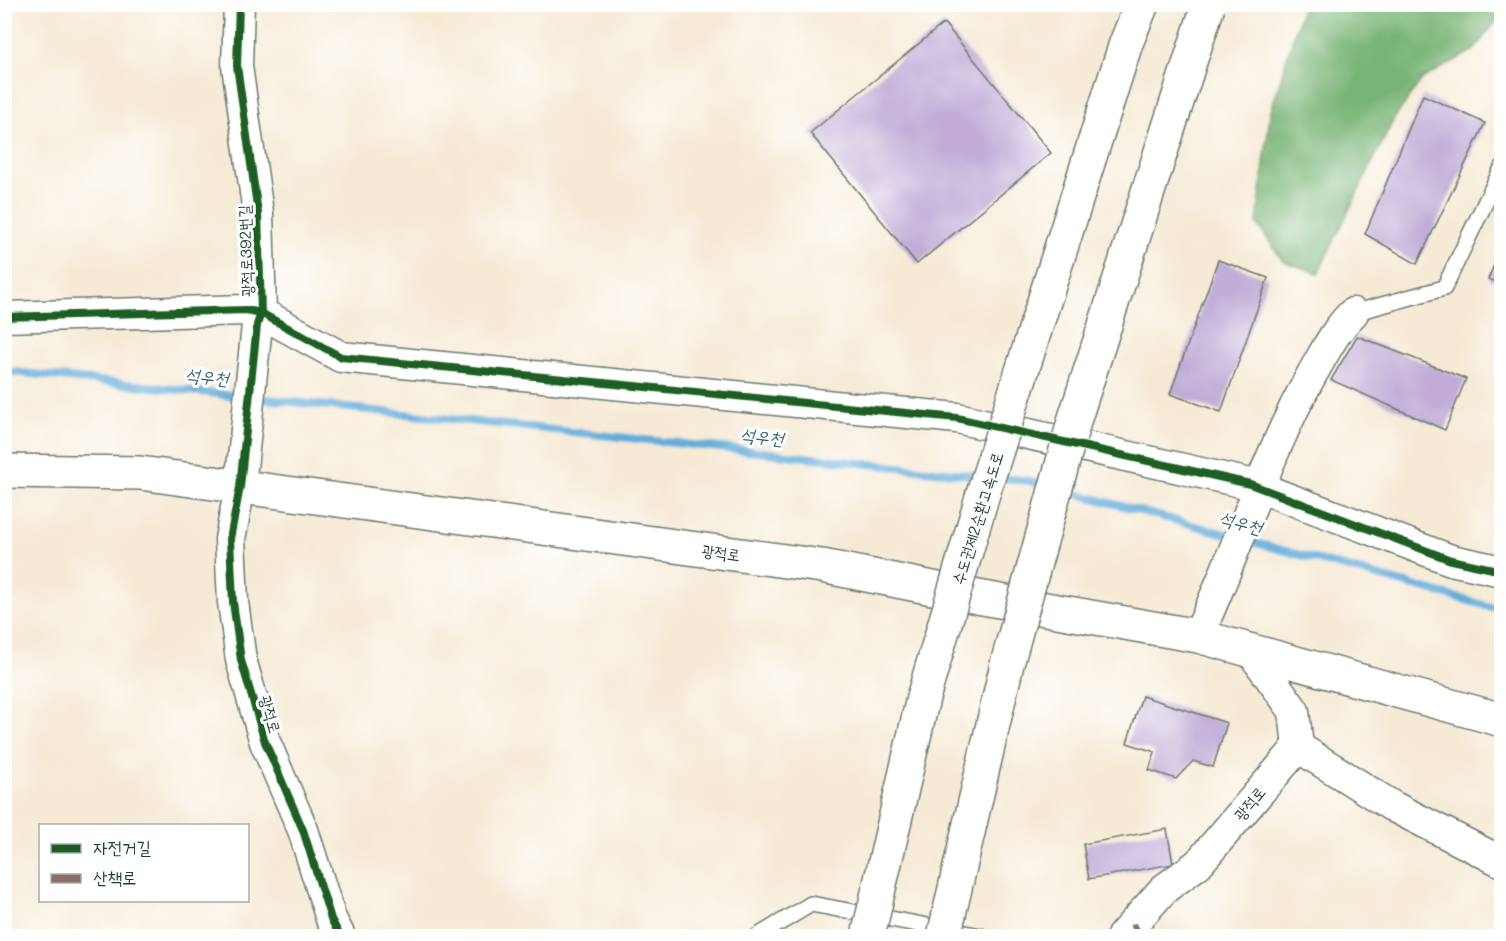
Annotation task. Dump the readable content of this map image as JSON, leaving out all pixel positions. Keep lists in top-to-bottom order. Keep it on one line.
{"streets":{"main road":["수도권제2순환고속도로","광적로"],"street":["광적로392번길"]},"water":["석우천"],"legend":["자전거길","산책로"]}
